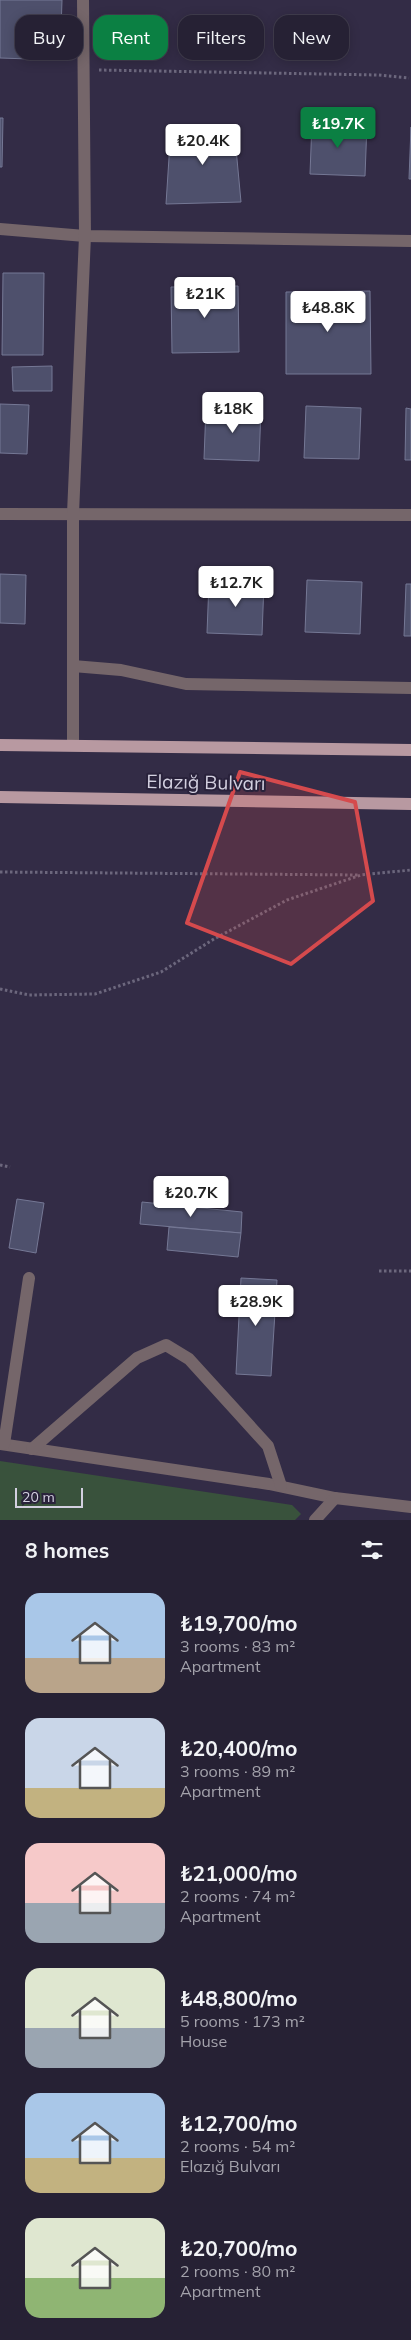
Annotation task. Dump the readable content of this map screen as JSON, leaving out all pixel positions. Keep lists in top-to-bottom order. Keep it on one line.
{"streets":{"main road":["Elazığ Bulvarı"]},"scale_bar":"20 m","page":{"chip":["Buy","Rent","Filters","New"],"price":["₺19.7K","₺20.4K","₺21K","₺48.8K","₺18K","₺12.7K","₺20.7K","₺28.9K"],"scale":"20 m","heading":"8 homes","list":[{"name":"₺19,700/mo","note":"3 rooms · 83 m² · Apartment"},{"name":"₺20,400/mo","note":"3 rooms · 89 m² · Apartment"},{"name":"₺21,000/mo","note":"2 rooms · 74 m² · Apartment"},{"name":"₺48,800/mo","note":"5 rooms · 173 m² · House"},{"name":"₺12,700/mo","note":"2 rooms · 54 m² · Elazığ Bulvarı"},{"name":"₺20,700/mo","note":"2 rooms · 80 m² · Apartment"}]}}
